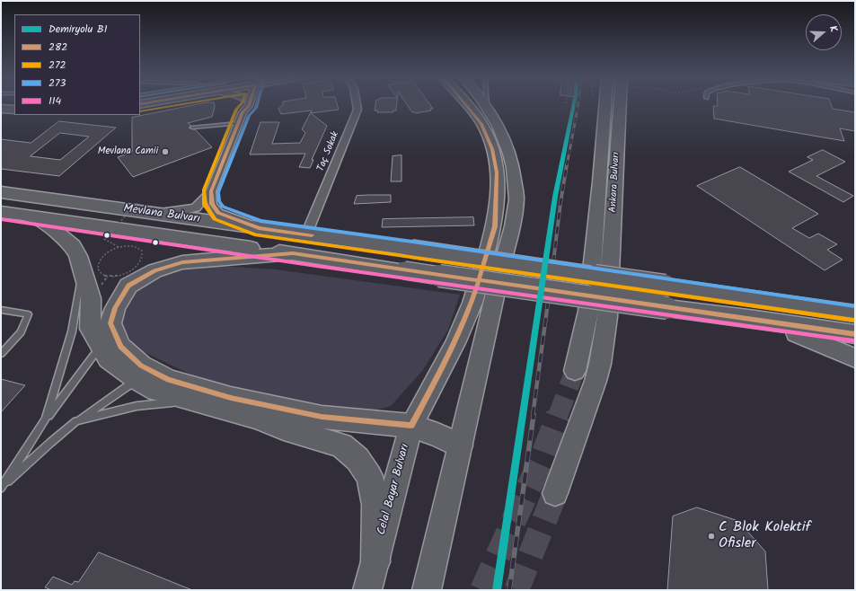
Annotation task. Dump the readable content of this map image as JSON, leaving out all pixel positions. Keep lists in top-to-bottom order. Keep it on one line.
{"streets":{"highway":["Mevlana Bulvarı"],"main road":["Ankara Bulvarı","Celal Bayar Bulvarı"],"street":["Taç Sokak"]},"crossings":[["Taç Sokak","Mevlana Bulvarı"]],"places":["Mevlana Camii","C Blok Kolektif Ofisler"],"lines":["rail line B1","transit line 282","transit line 272","transit line 273","transit line 114"],"legend":["Demiryolu B1","282","272","273","114"],"north":"right"}
